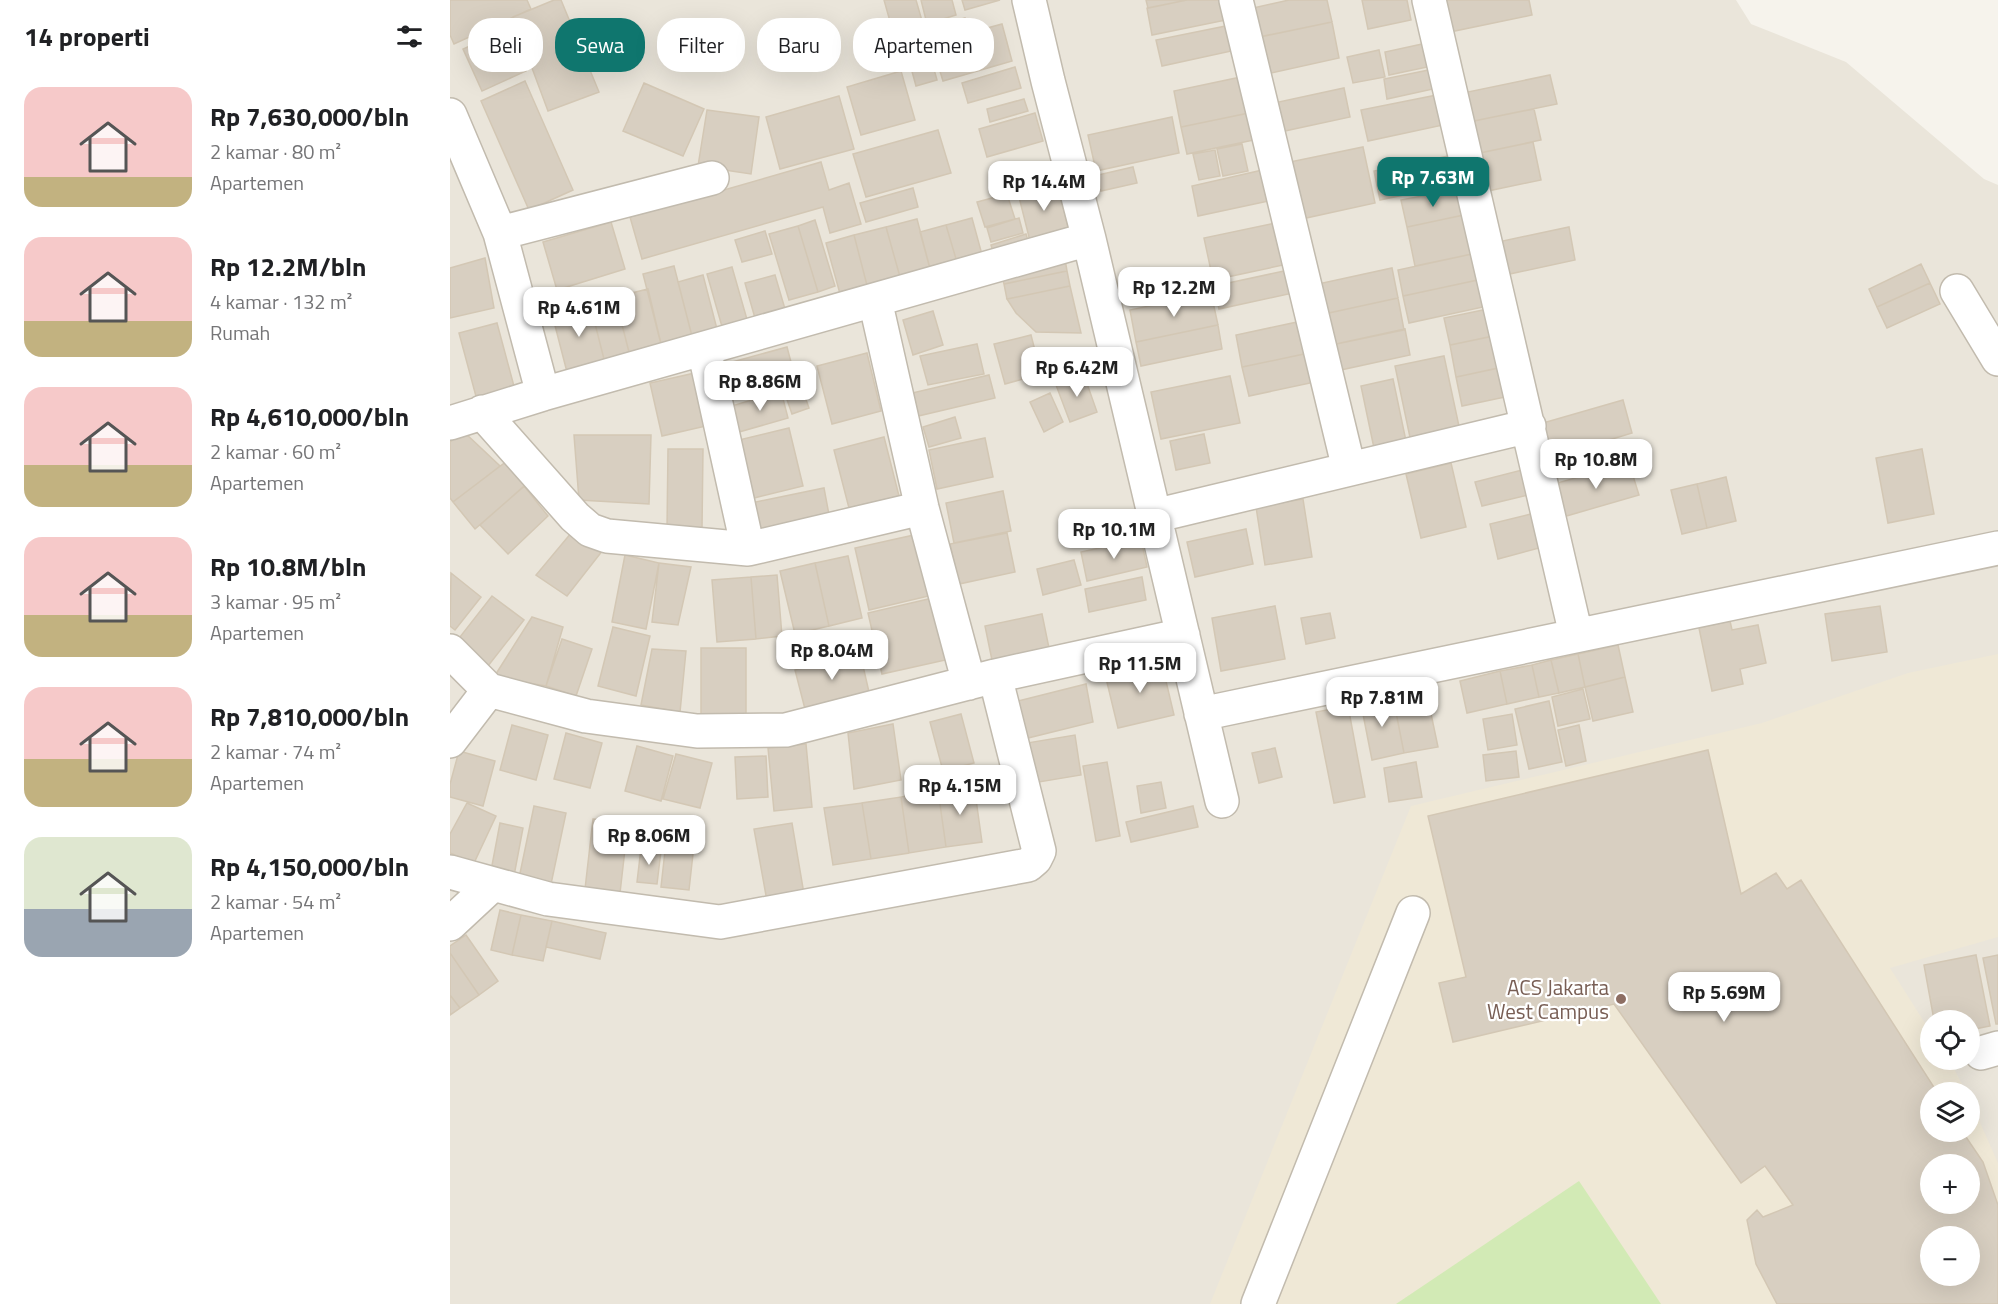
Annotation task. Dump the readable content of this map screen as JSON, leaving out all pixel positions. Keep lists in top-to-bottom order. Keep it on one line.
{"places":["ACS Jakarta West Campus"],"page":{"heading":"14 properti","chip":["Beli","Sewa","Filter","Baru","Apartemen"],"list":[{"name":"Rp 7,630,000/bln","note":"2 kamar · 80 m² · Apartemen"},{"name":"Rp 12.2M/bln","note":"4 kamar · 132 m² · Rumah"},{"name":"Rp 4,610,000/bln","note":"2 kamar · 60 m² · Apartemen"},{"name":"Rp 10.8M/bln","note":"3 kamar · 95 m² · Apartemen"},{"name":"Rp 7,810,000/bln","note":"2 kamar · 74 m² · Apartemen"},{"name":"Rp 4,150,000/bln","note":"2 kamar · 54 m² · Apartemen"}],"price":["Rp 7.63M","Rp 14.4M","Rp 12.2M","Rp 4.61M","Rp 6.42M","Rp 8.86M","Rp 10.8M","Rp 10.1M","Rp 8.04M","Rp 11.5M","Rp 7.81M","Rp 4.15M","Rp 8.06M","Rp 5.69M"],"map_buttons":["+","−"]}}
